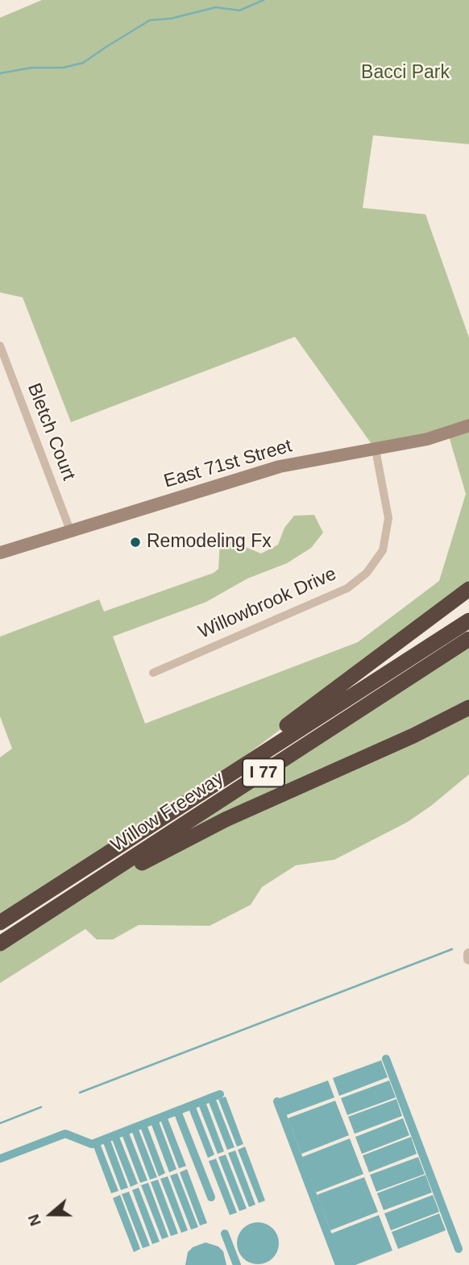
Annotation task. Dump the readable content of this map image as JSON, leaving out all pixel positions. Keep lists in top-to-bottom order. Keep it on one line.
{"streets":{"highway":["I 77","Willow Freeway"],"main road":["East 71st Street"],"street":["Bletch Court","Willowbrook Drive"]},"crossings":[["Bletch Court","East 71st Street"],["East 71st Street","Willowbrook Drive"]],"parks":["Bacci Park"],"places":["Remodeling Fx"],"north":"left"}
